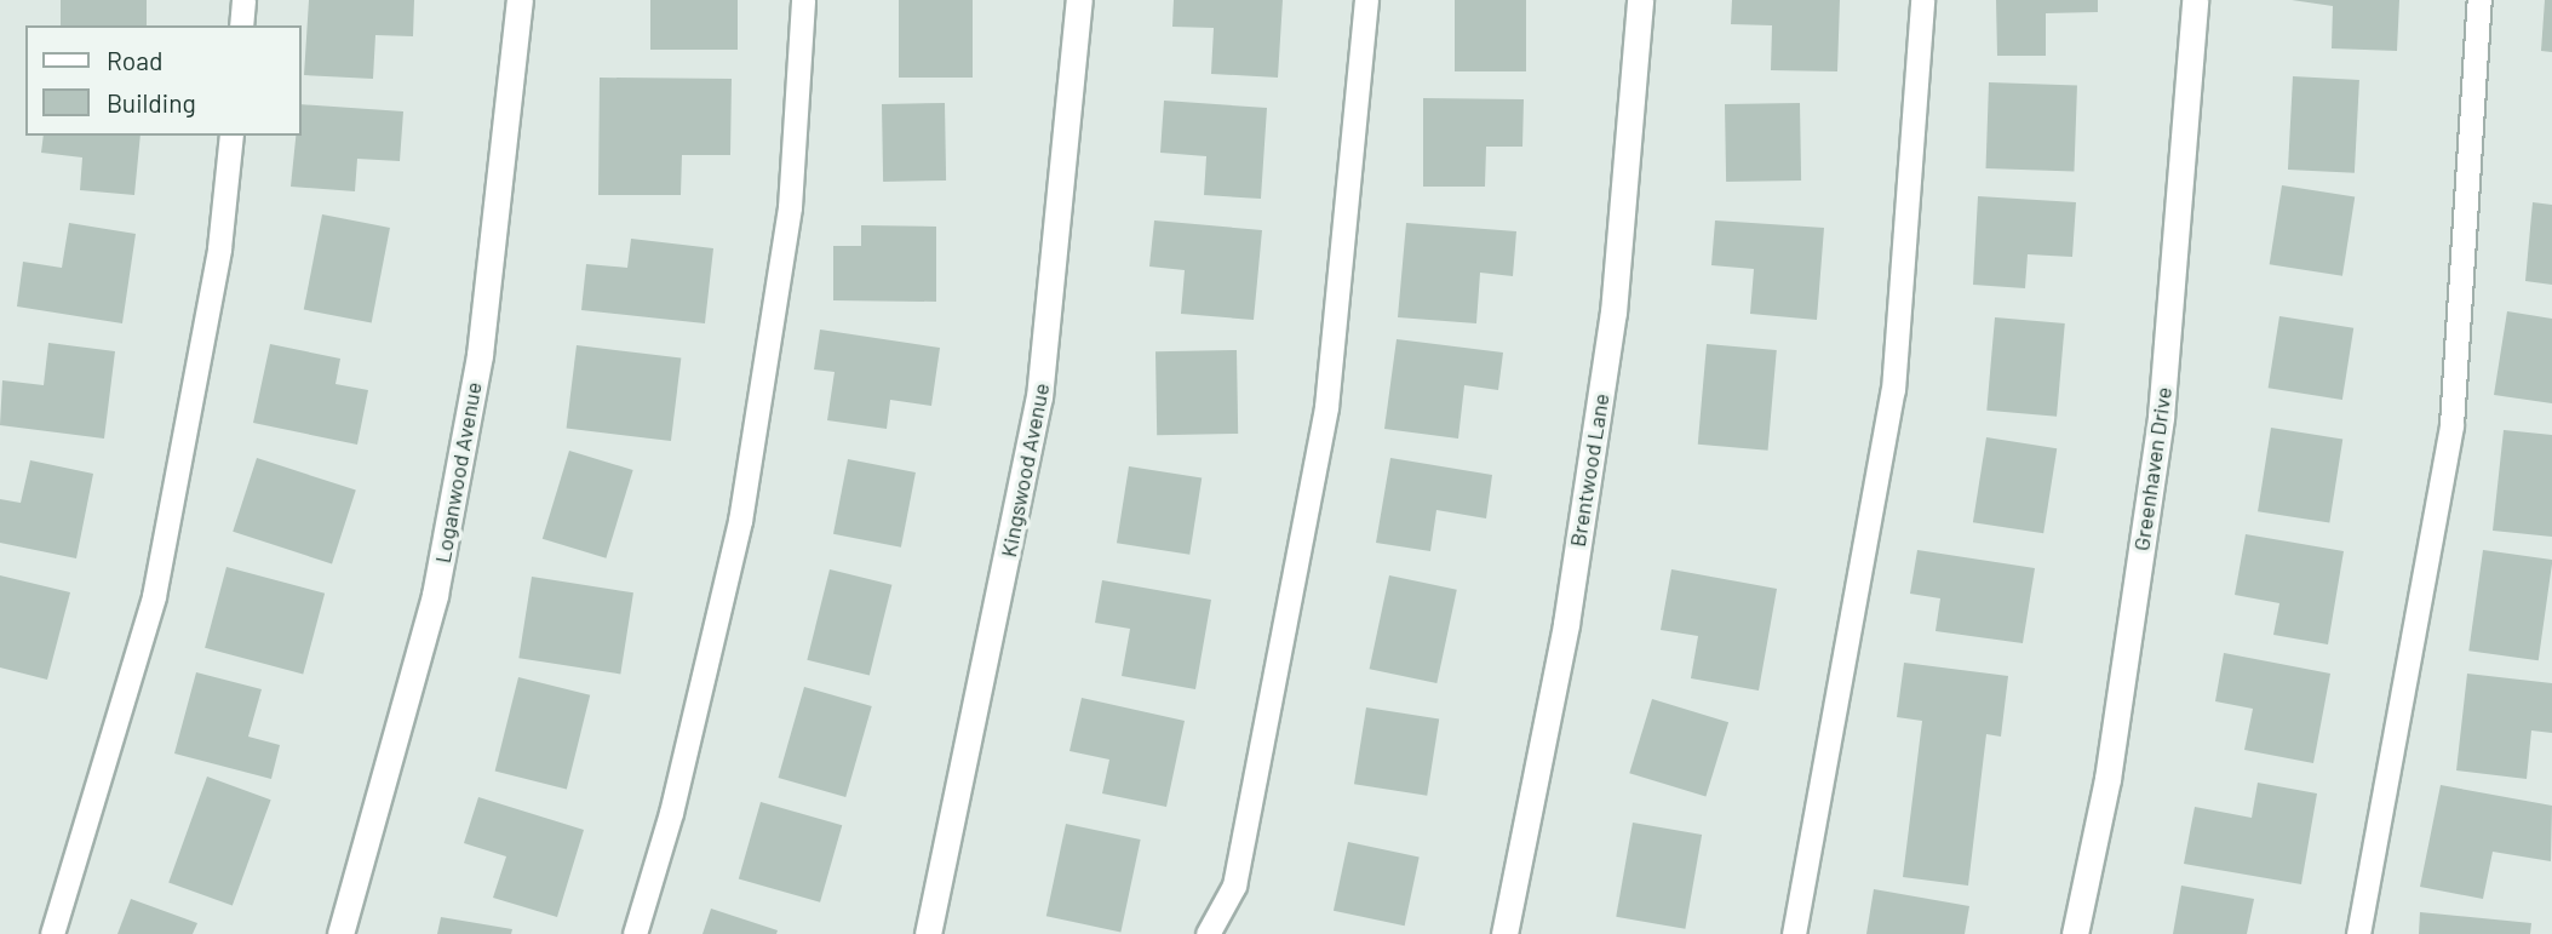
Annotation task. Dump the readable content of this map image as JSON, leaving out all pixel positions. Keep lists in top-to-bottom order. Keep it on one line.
{"streets":{"street":["Greenhaven Drive","Kingswood Avenue","Brentwood Lane","Loganwood Avenue"]},"legend":["Road","Building"]}
